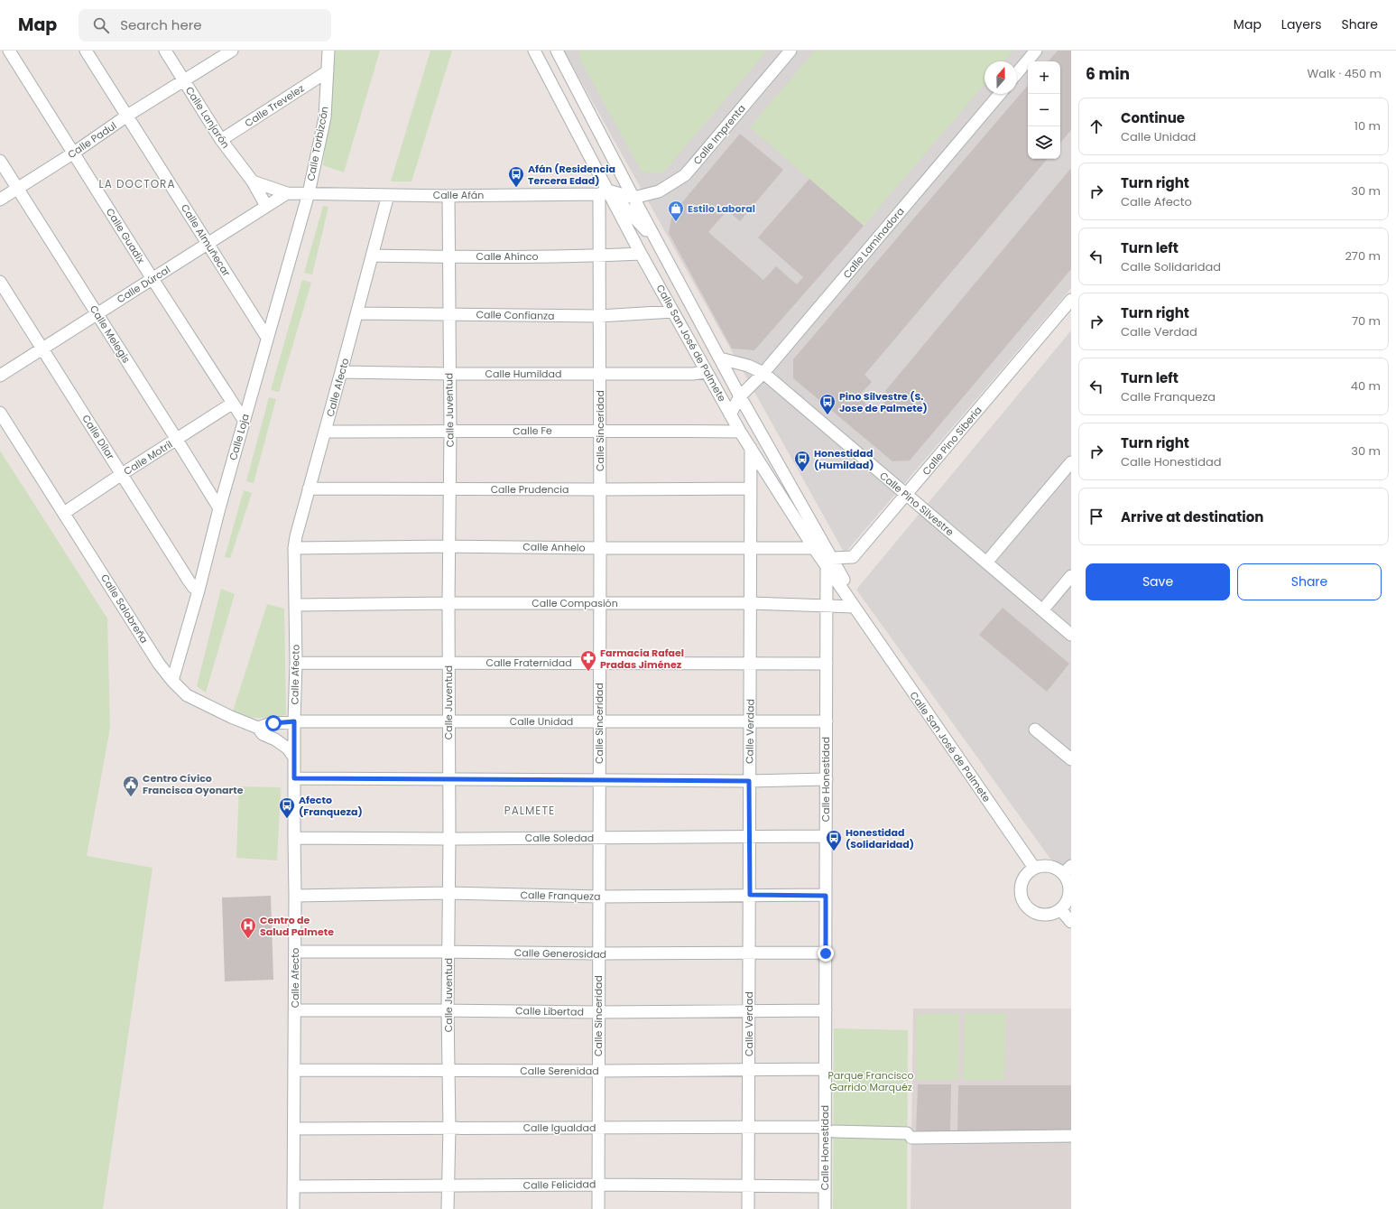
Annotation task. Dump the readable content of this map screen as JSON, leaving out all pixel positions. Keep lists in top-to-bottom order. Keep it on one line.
{"streets":{"street":["Calle Trevelez","Calle Lanjarón","Calle Imprenta","Calle Padul","Calle Torbizcón","Calle Afán","Calle Guadix","Calle Almuñecar","Calle Laminadora","Calle Ahínco","Calle Dúrcal","Calle Confianza","Calle Melegis","Calle San José de Palmete","Calle Humildad","Calle Afecto","Calle Juventud","Calle Fe","Calle Sinceridad","Calle Dílar","Calle Loja","Calle Pino Siberia","Calle Motril","Calle Prudencia","Calle Pino Silvestre","Calle Anhelo","Calle Compasión","Calle Salobreña","Calle Fraternidad","Calle Unidad","Calle Verdad","Calle Honestidad","Calle Soledad","Calle Franqueza","Calle Generosidad","Calle Libertad","Calle Serenidad","Calle Igualdad","Calle Felicidad"]},"crossings":[["Calle Trevelez","Calle Lanjarón"],["Calle Trevelez","Calle Torbizcón"],["Calle Lanjarón","Calle Padul"],["Calle Lanjarón","Calle Dúrcal"],["Calle Imprenta","Calle Afán"],["Calle Imprenta","Calle San José de Palmete"],["Calle Padul","Calle Guadix"],["Calle Padul","Calle Almuñecar"],["Calle Padul","Calle Melegis"],["Calle Torbizcón","Calle Afán"],["Calle Torbizcón","Calle Loja"],["Calle Afán","Calle San José de Palmete"],["Calle Afán","Calle Afecto"],["Calle Afán","Calle Juventud"],["Calle Afán","Calle Sinceridad"],["Calle Afán","Calle Loja"],["Calle Guadix","Calle Dúrcal"],["Calle Guadix","Calle Loja"],["Calle Guadix","Calle Motril"],["Calle Almuñecar","Calle Dúrcal"],["Calle Almuñecar","Calle Loja"],["Calle Laminadora","Calle San José de Palmete"],["Calle Laminadora","Calle Pino Silvestre"],["Calle Ahínco","Calle San José de Palmete"],["Calle Ahínco","Calle Afecto"],["Calle Ahínco","Calle Juventud"],["Calle Ahínco","Calle Sinceridad"],["Calle Dúrcal","Calle Melegis"],["Calle Dúrcal","Calle Dílar"],["Calle Confianza","Calle San José de Palmete"],["Calle Confianza","Calle Afecto"],["Calle Confianza","Calle Juventud"],["Calle Confianza","Calle Sinceridad"],["Calle Melegis","Calle Loja"],["Calle Melegis","Calle Motril"],["Calle San José de Palmete","Calle Humildad"],["Calle San José de Palmete","Calle Fe"],["Calle San José de Palmete","Calle Sinceridad"],["Calle San José de Palmete","Calle Pino Siberia"],["Calle San José de Palmete","Calle Pino Silvestre"],["Calle San José de Palmete","Calle Anhelo"],["Calle San José de Palmete","Calle Compasión"],["Calle San José de Palmete","Calle Verdad"],["Calle San José de Palmete","Calle Honestidad"],["Calle Humildad","Calle Afecto"],["Calle Humildad","Calle Juventud"],["Calle Humildad","Calle Sinceridad"],["Calle Afecto","Calle Fe"],["Calle Afecto","Calle Prudencia"],["Calle Afecto","Calle Anhelo"],["Calle Afecto","Calle Compasión"],["Calle Afecto","Calle Salobreña"],["Calle Afecto","Calle Fraternidad"],["Calle Afecto","Calle Unidad"],["Calle Afecto","Calle Soledad"],["Calle Afecto","Calle Franqueza"],["Calle Afecto","Calle Generosidad"],["Calle Afecto","Calle Libertad"],["Calle Afecto","Calle Serenidad"],["Calle Afecto","Calle Igualdad"],["Calle Afecto","Calle Felicidad"],["Calle Juventud","Calle Fe"],["Calle Juventud","Calle Prudencia"],["Calle Juventud","Calle Anhelo"],["Calle Juventud","Calle Compasión"],["Calle Juventud","Calle Fraternidad"],["Calle Juventud","Calle Unidad"],["Calle Juventud","Calle Soledad"],["Calle Juventud","Calle Franqueza"],["Calle Juventud","Calle Generosidad"],["Calle Juventud","Calle Libertad"],["Calle Juventud","Calle Serenidad"],["Calle Juventud","Calle Igualdad"],["Calle Juventud","Calle Felicidad"],["Calle Fe","Calle Sinceridad"],["Calle Sinceridad","Calle Prudencia"],["Calle Sinceridad","Calle Anhelo"],["Calle Sinceridad","Calle Compasión"],["Calle Sinceridad","Calle Fraternidad"],["Calle Sinceridad","Calle Unidad"],["Calle Sinceridad","Calle Soledad"],["Calle Sinceridad","Calle Franqueza"],["Calle Sinceridad","Calle Generosidad"],["Calle Sinceridad","Calle Libertad"],["Calle Sinceridad","Calle Serenidad"],["Calle Sinceridad","Calle Igualdad"],["Calle Sinceridad","Calle Felicidad"],["Calle Dílar","Calle Loja"],["Calle Dílar","Calle Motril"],["Calle Loja","Calle Salobreña"],["Calle Pino Siberia","Calle Pino Silvestre"],["Calle Pino Siberia","Calle Honestidad"],["Calle Motril","Calle Salobreña"],["Calle Prudencia","Calle Verdad"],["Calle Anhelo","Calle Verdad"],["Calle Compasión","Calle Verdad"],["Calle Compasión","Calle Honestidad"],["Calle Salobreña","Calle Unidad"],["Calle Fraternidad","Calle Verdad"],["Calle Fraternidad","Calle Honestidad"],["Calle Unidad","Calle Verdad"],["Calle Unidad","Calle Honestidad"],["Calle Verdad","Calle Soledad"],["Calle Verdad","Calle Franqueza"],["Calle Verdad","Calle Generosidad"],["Calle Verdad","Calle Libertad"],["Calle Verdad","Calle Serenidad"],["Calle Verdad","Calle Igualdad"],["Calle Verdad","Calle Felicidad"],["Calle Honestidad","Calle Soledad"],["Calle Honestidad","Calle Franqueza"],["Calle Honestidad","Calle Generosidad"],["Calle Honestidad","Calle Libertad"],["Calle Honestidad","Calle Serenidad"],["Calle Honestidad","Calle Igualdad"],["Calle Honestidad","Calle Felicidad"]],"districts":["LA DOCTORA","PALMETE"],"parks":["Parque Francisco Garrido Marquéz"],"places":{"bus stop":["Afán (Residencia Tercera Edad)","Pino Silvestre (S. Jose de Palmete)","Honestidad (Humildad)","Afecto (Franqueza)","Honestidad (Solidaridad)"],"shop":["Estilo Laboral"],"pharmacy":["Farmacia Rafael Pradas Jiménez"],"public building":["Centro Cívico Francisca Oyonarte"],"hospital":["Centro de Salud Palmete"]},"north":"top","page":{"header":"Map","search":"Search here","nav":["Map","Layers","Share"],"heading":["6 min","Walk · 450 m"],"map_buttons":["+","−"],"list":[["Continue","Calle Unidad","10 m"],["Turn right","Calle Afecto","30 m"],["Turn left","Calle Solidaridad","270 m"],["Turn right","Calle Verdad","70 m"],["Turn left","Calle Franqueza","40 m"],["Turn right","Calle Honestidad","30 m"],"Arrive at destination"],"buttons":["Save","Share"]}}
